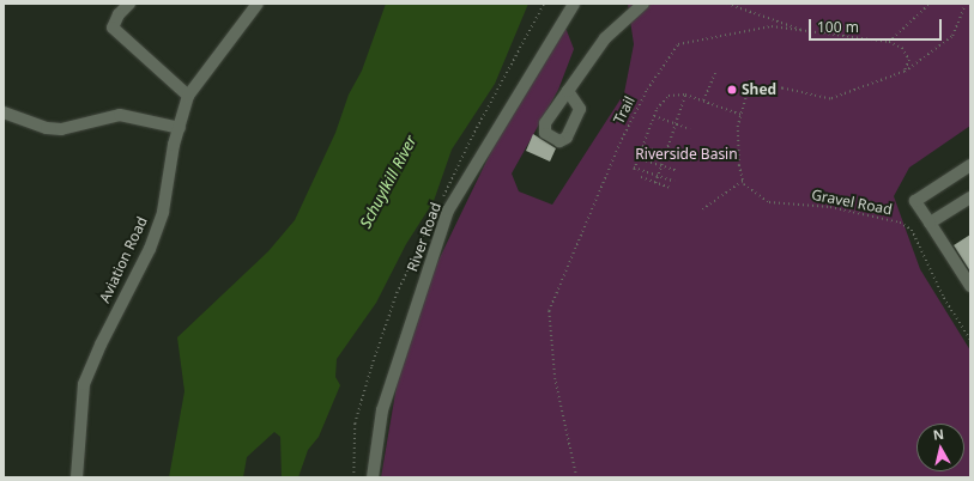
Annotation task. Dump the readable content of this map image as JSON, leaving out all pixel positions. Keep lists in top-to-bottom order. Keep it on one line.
{"streets":{"street":["River Road","Aviation Road"],"path":["Trail","Gravel Road"]},"water":["Schuylkill River"],"parks":["Riverside Basin"],"places":["Shed"],"scale_bar":"100 m","north":"top"}
